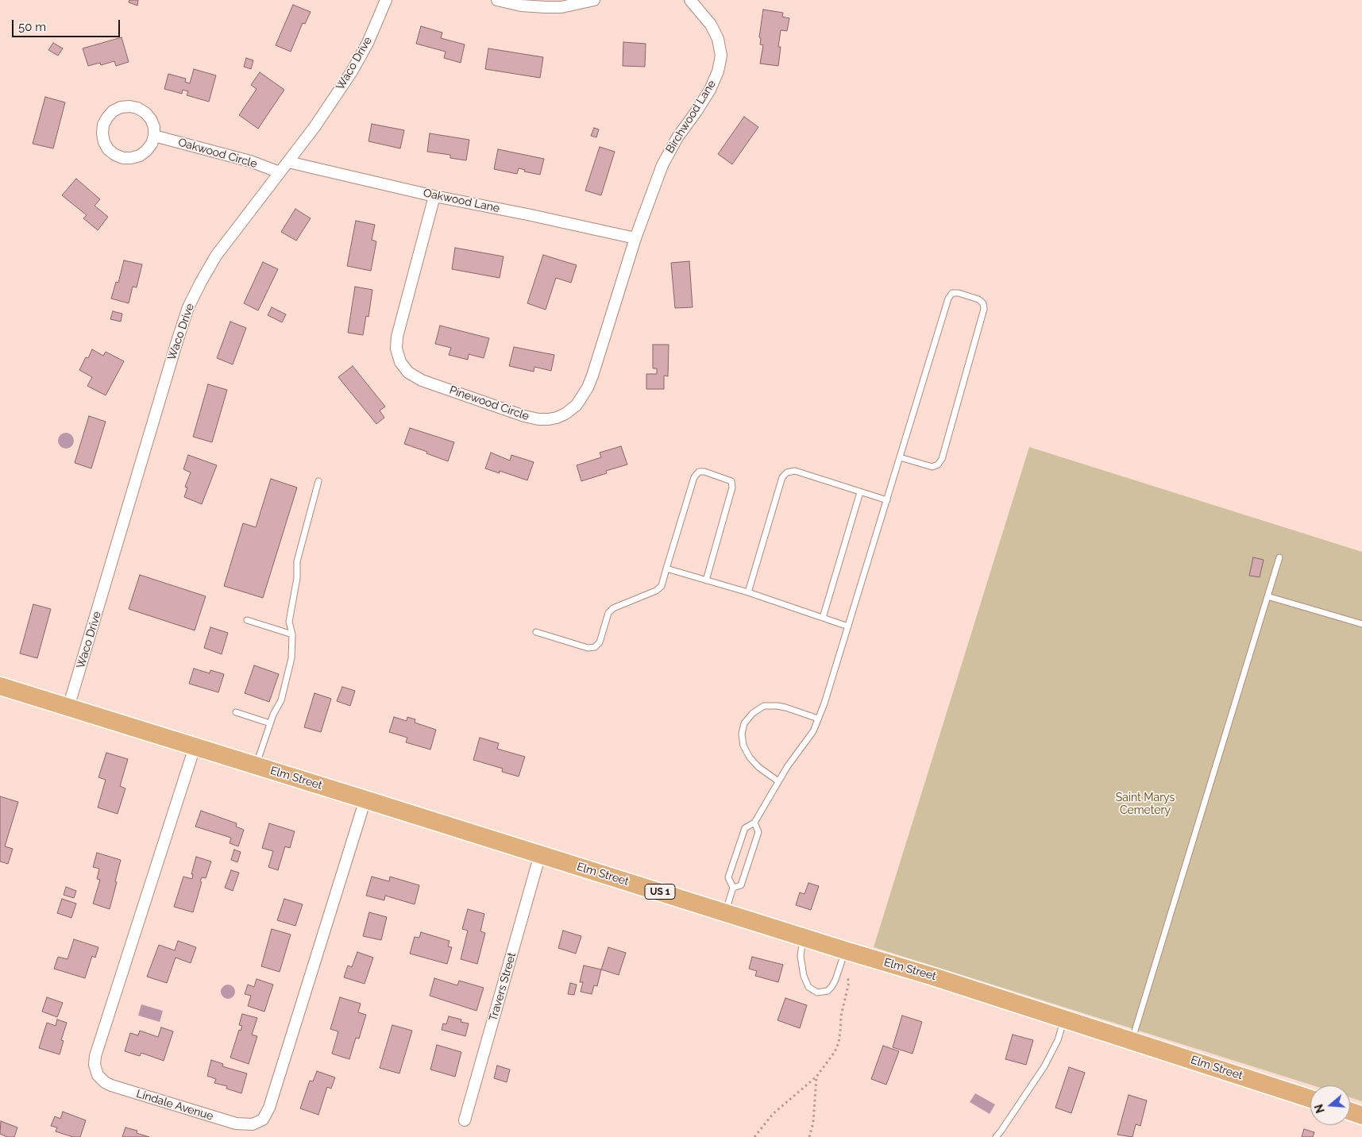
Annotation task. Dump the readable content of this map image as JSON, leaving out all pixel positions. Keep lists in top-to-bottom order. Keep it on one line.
{"streets":{"main road":["Elm Street","US 1"],"street":["Waco Drive","Birchwood Lane","Oakwood Circle","Oakwood Lane","Pinewood Circle","Travers Street","Lindale Avenue"]},"crossings":[["Waco Drive","Oakwood Circle"],["Waco Drive","Oakwood Lane"],["Waco Drive","Elm Street"],["Birchwood Lane","Oakwood Lane"],["Birchwood Lane","Pinewood Circle"],["Oakwood Lane","Pinewood Circle"],["Elm Street","Travers Street"],["Elm Street","Lindale Avenue"]],"parks":["Saint Marys Cemetery"],"scale_bar":"50 m","north":"left"}
